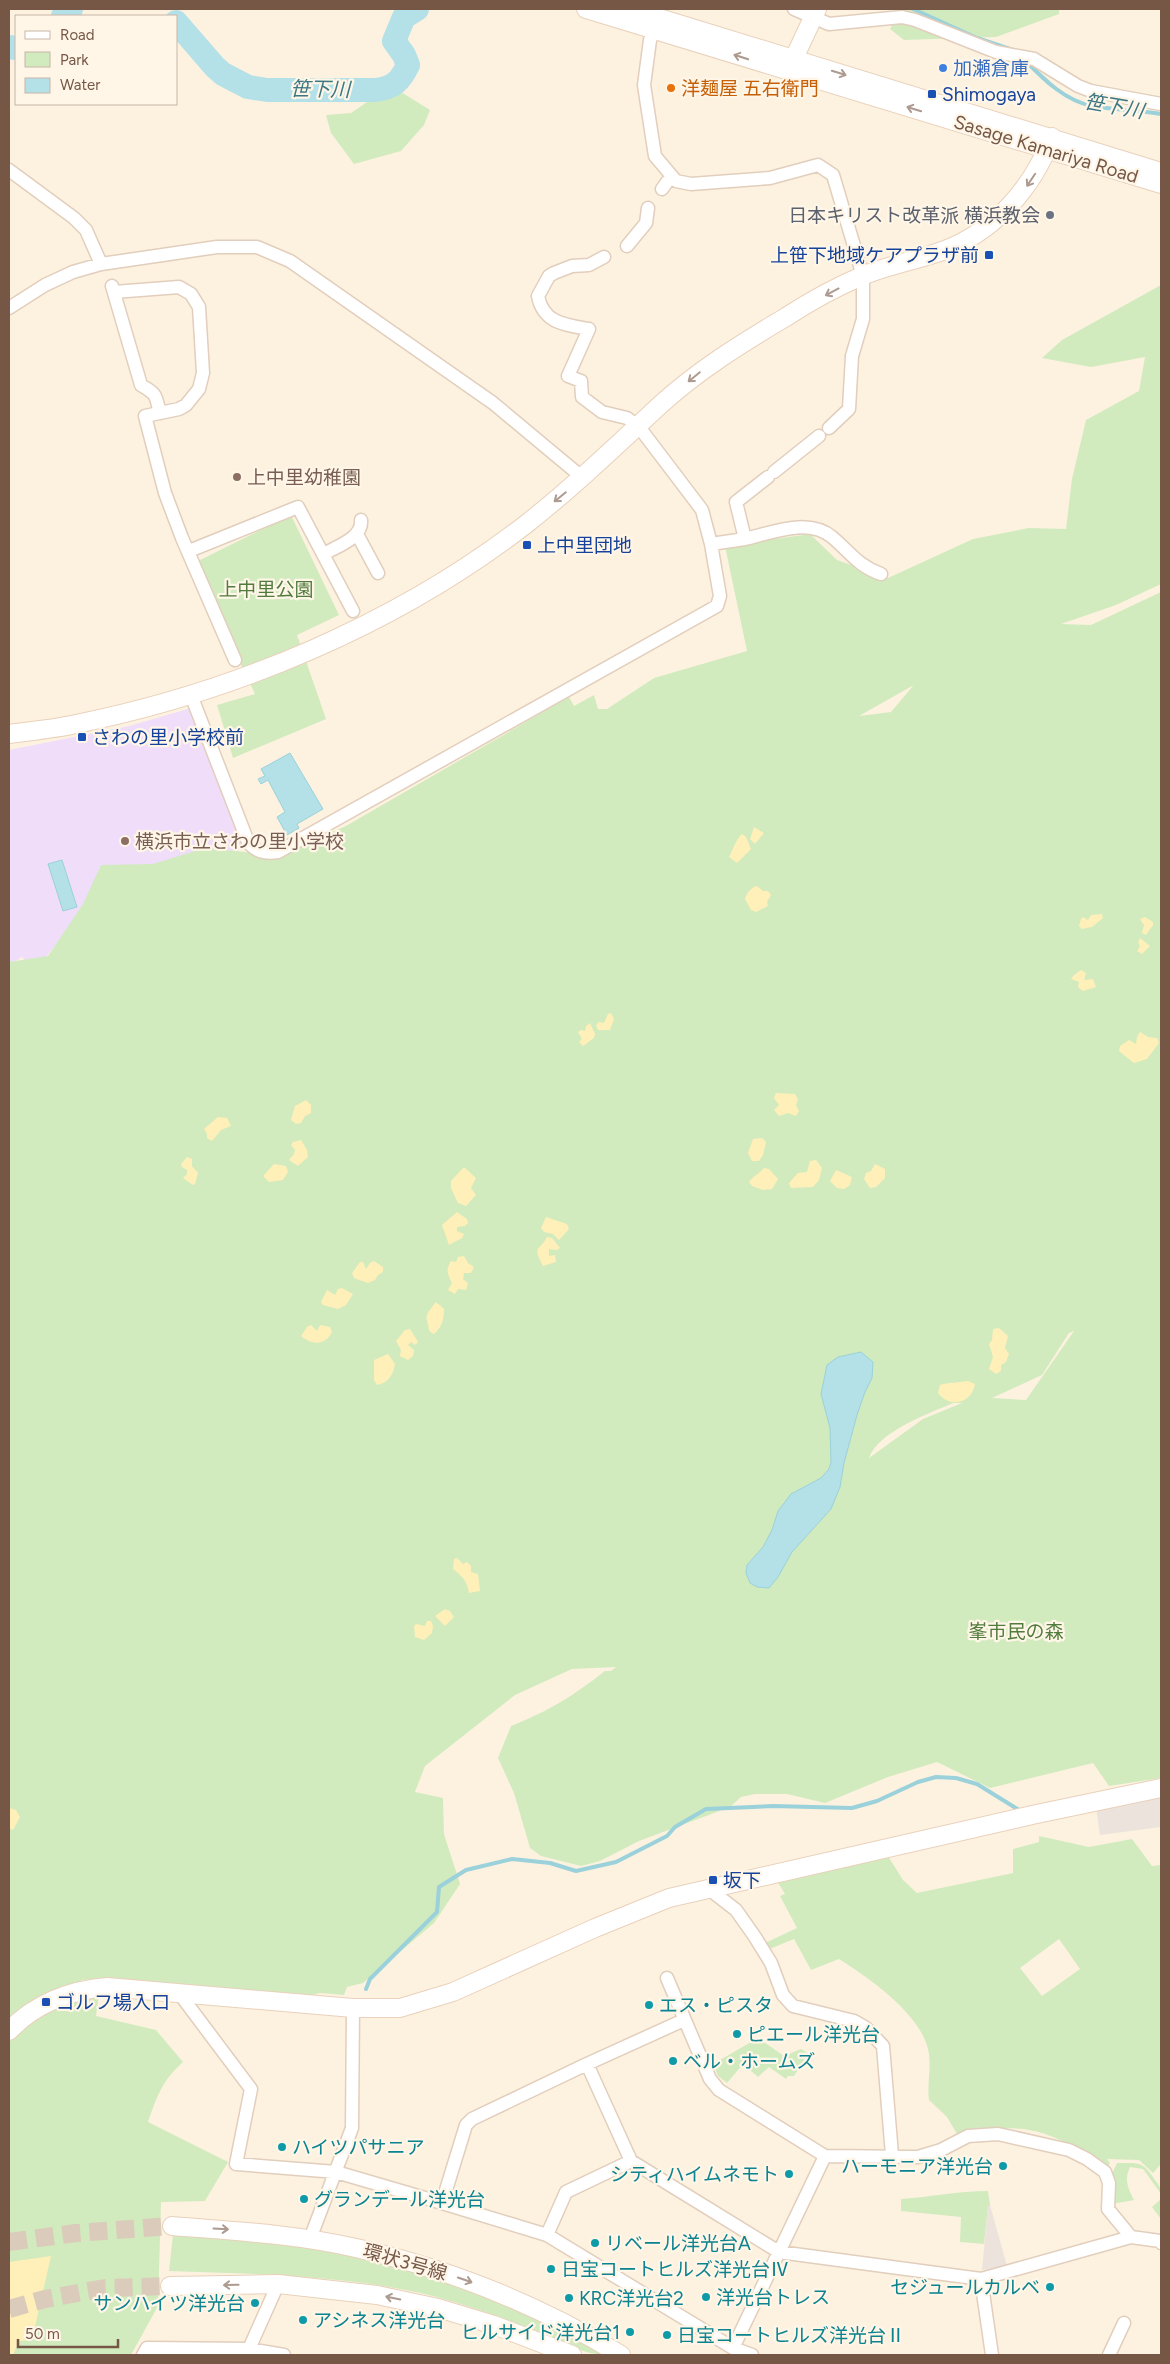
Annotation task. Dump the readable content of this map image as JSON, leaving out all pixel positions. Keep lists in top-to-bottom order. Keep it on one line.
{"streets":{"street":["Sasage Kamariya Road","環状3号線"]},"water":["笹下川"],"parks":["上中里公園","峯市民の森"],"places":{"other":["加瀬倉庫","洋麺屋 五右衛門","日本キリスト改革派 横浜教会","上中里幼稚園","横浜市立さわの里小学校","エス・ピスタ","ピエール洋光台","ベル・ホームズ","ハイツパサニア","ハーモニア洋光台","シティハイムネモト","グランデール洋光台","リベール洋光台A","日宝コートヒルズ洋光台Ⅳ","セジュールカルベ","洋光台トレス","KRC洋光台2","サンハイツ洋光台","アシネス洋光台","ヒルサイド洋光台1","日宝コートヒルズ洋光台Ⅱ"],"transit":["Shimogaya","上笹下地域ケアプラザ前","上中里団地","さわの里小学校前","坂下","ゴルフ場入口"]},"legend":["Road","Park","Water"],"scale_bar":"50 m"}
